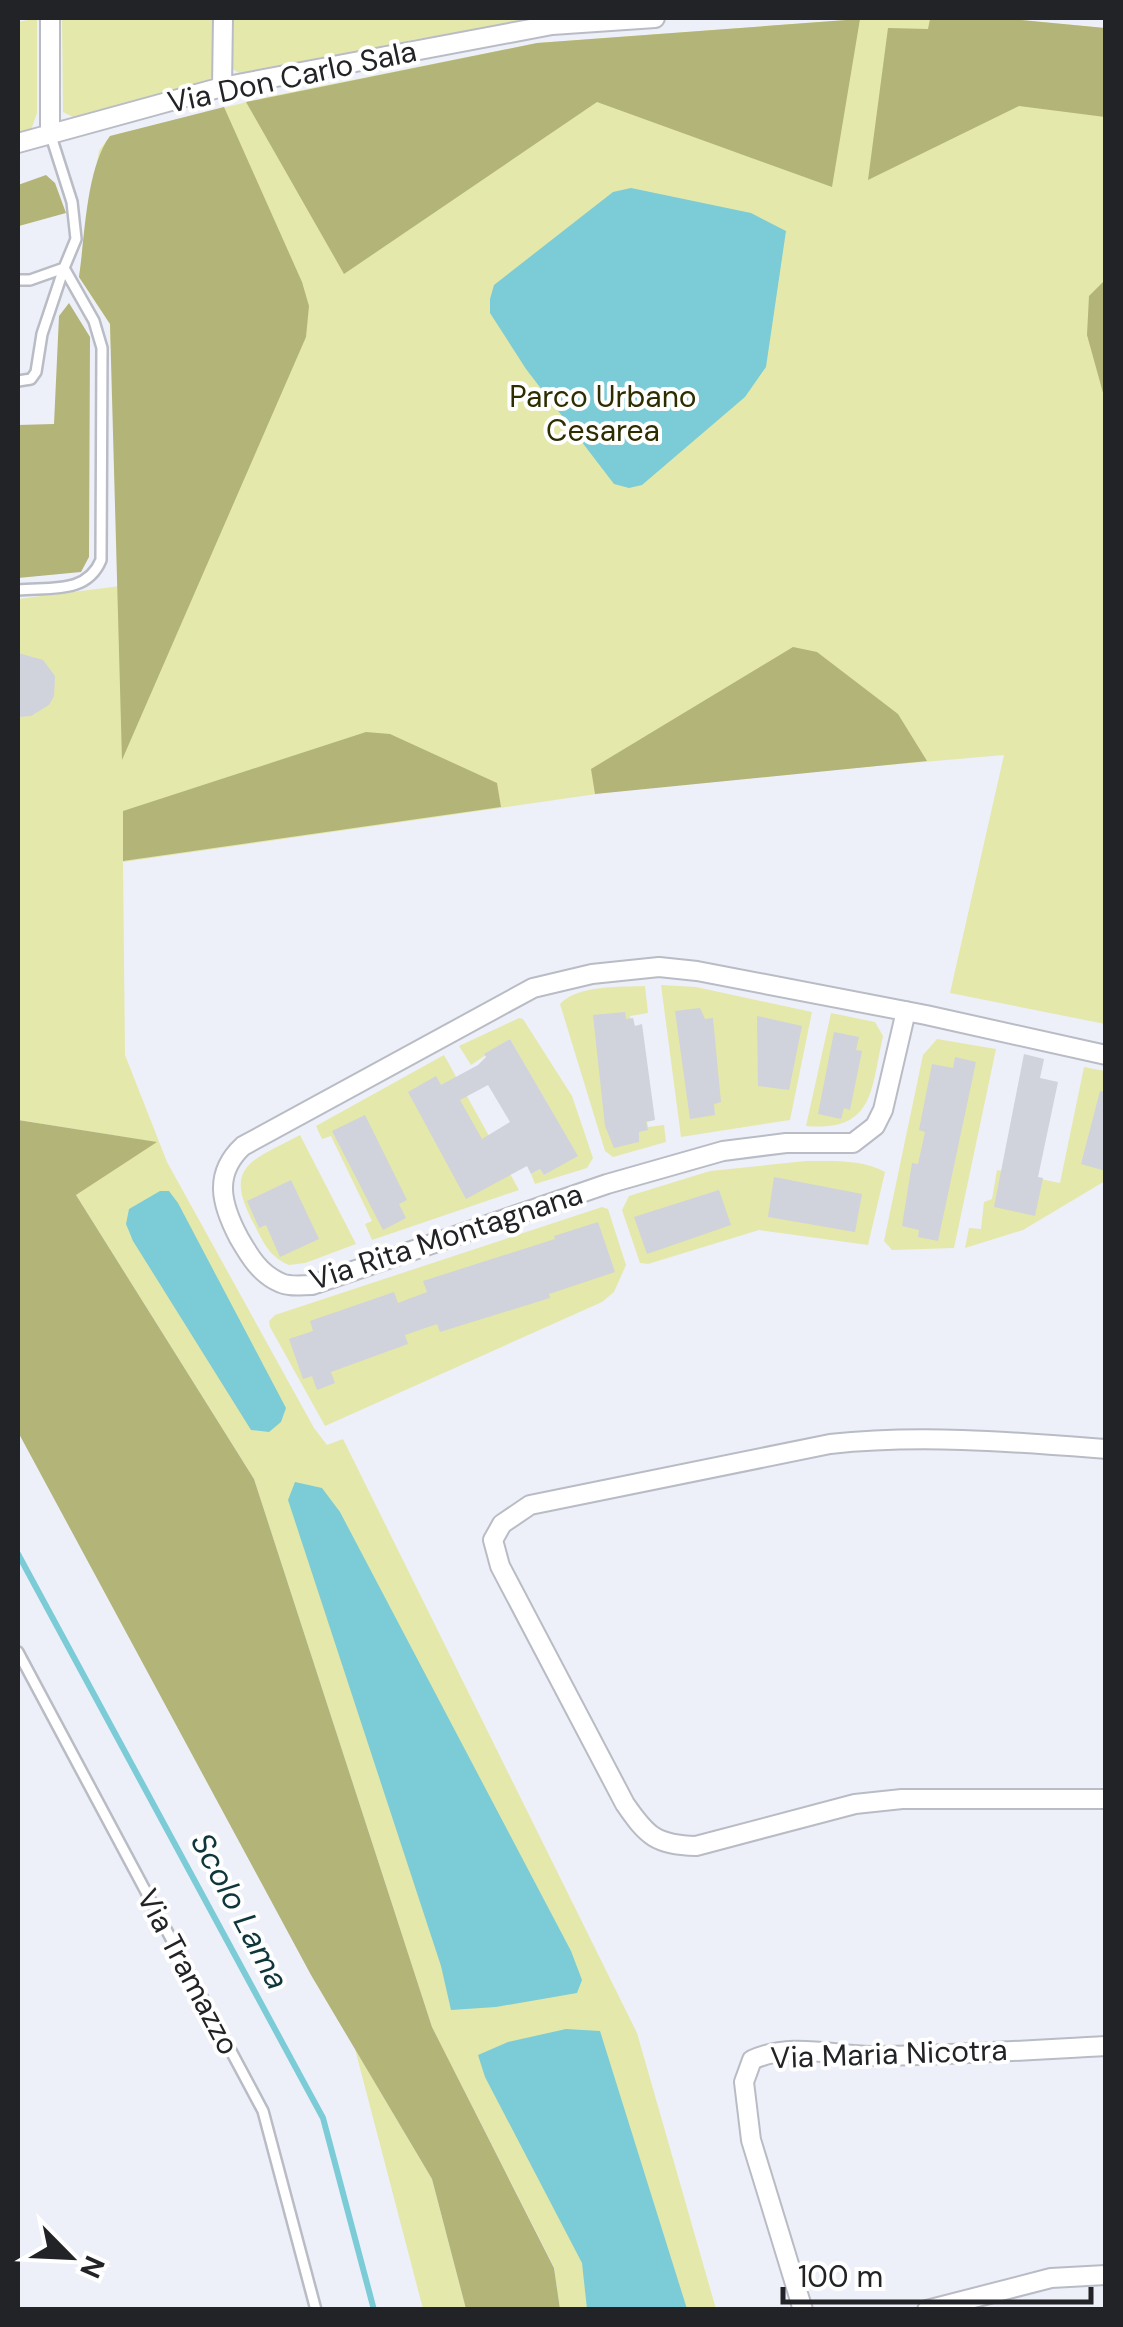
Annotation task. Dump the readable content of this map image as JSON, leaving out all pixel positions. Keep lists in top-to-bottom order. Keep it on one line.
{"streets":{"street":["Via Don Carlo Sala","Via Rita Montagnana","Via Maria Nicotra"],"lane":["Via Tramazzo"]},"water":["Scolo Lama"],"parks":["Parco Urbano Cesarea"],"scale_bar":"100 m","north":"bottom right"}
